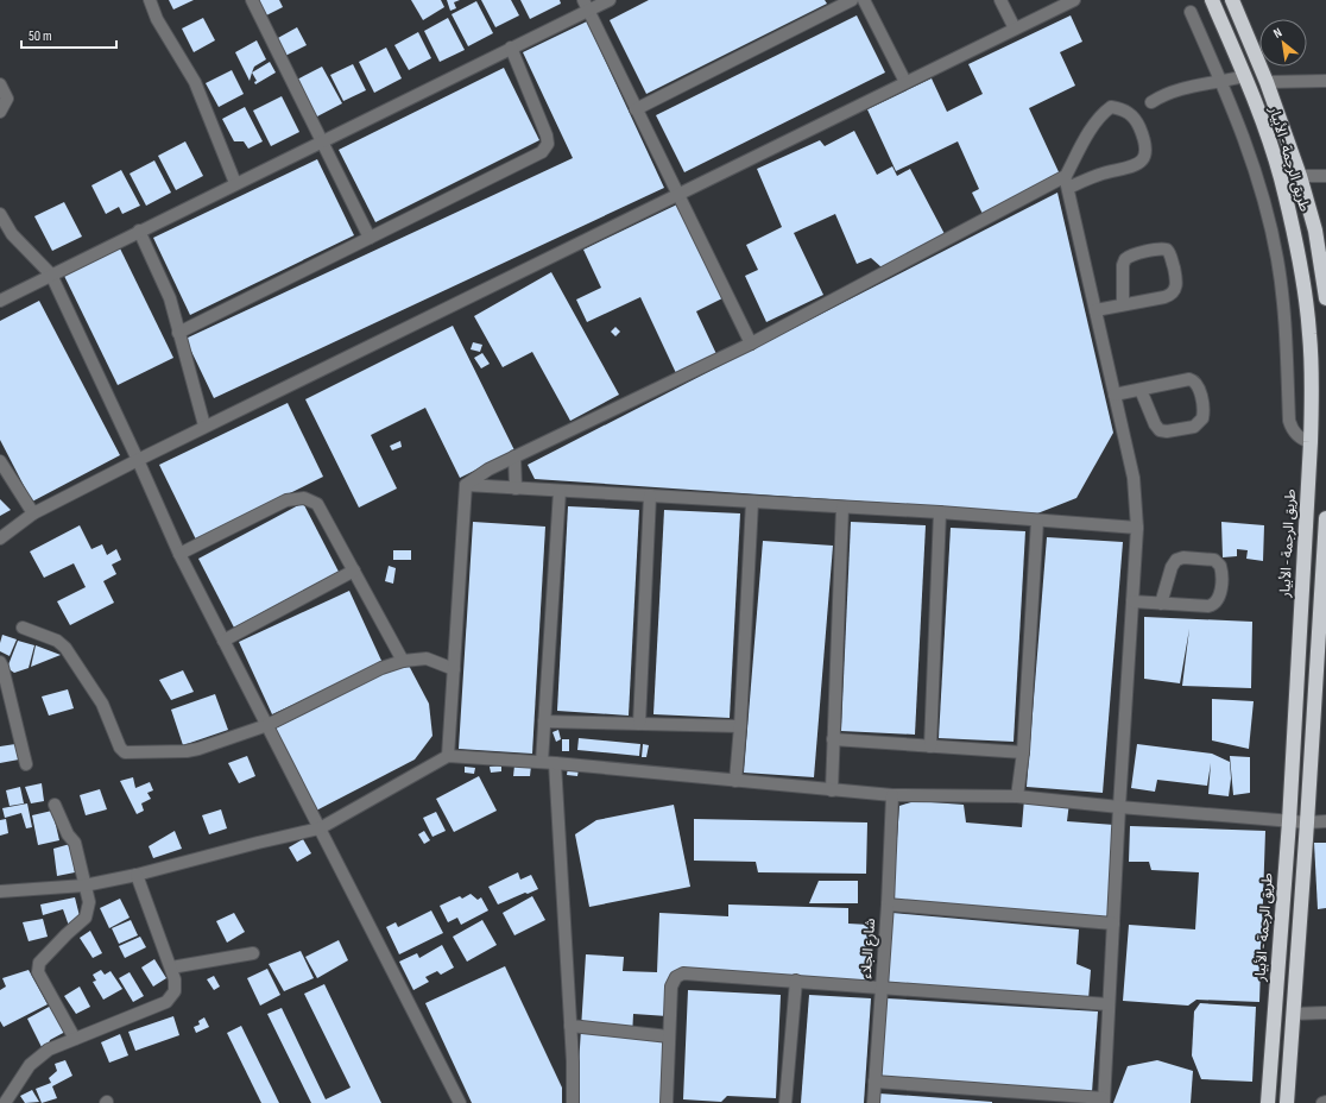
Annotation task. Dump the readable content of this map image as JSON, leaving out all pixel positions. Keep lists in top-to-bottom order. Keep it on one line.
{"streets":{"highway":["طريق الرجمة - الأبيار"],"street":["شارع الجلاء"]},"scale_bar":"50 m","north":"top left"}
